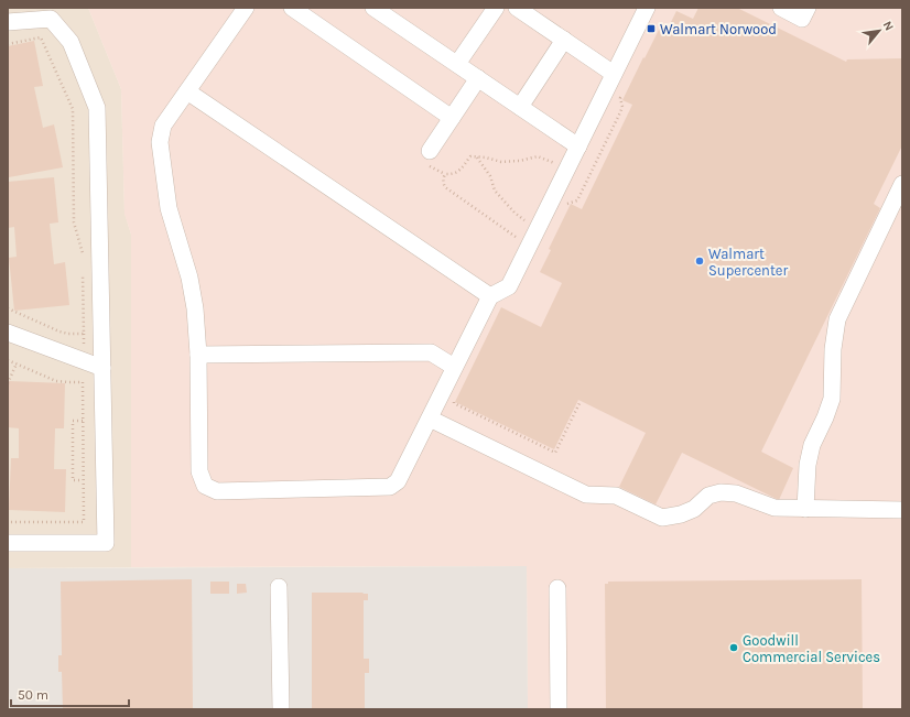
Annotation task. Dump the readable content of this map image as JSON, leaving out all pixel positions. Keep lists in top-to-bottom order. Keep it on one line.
{"places":{"transit":["Walmart Norwood"],"other":["Walmart Supercenter","Goodwill Commercial Services"]},"scale_bar":"50 m","north":"top right"}
